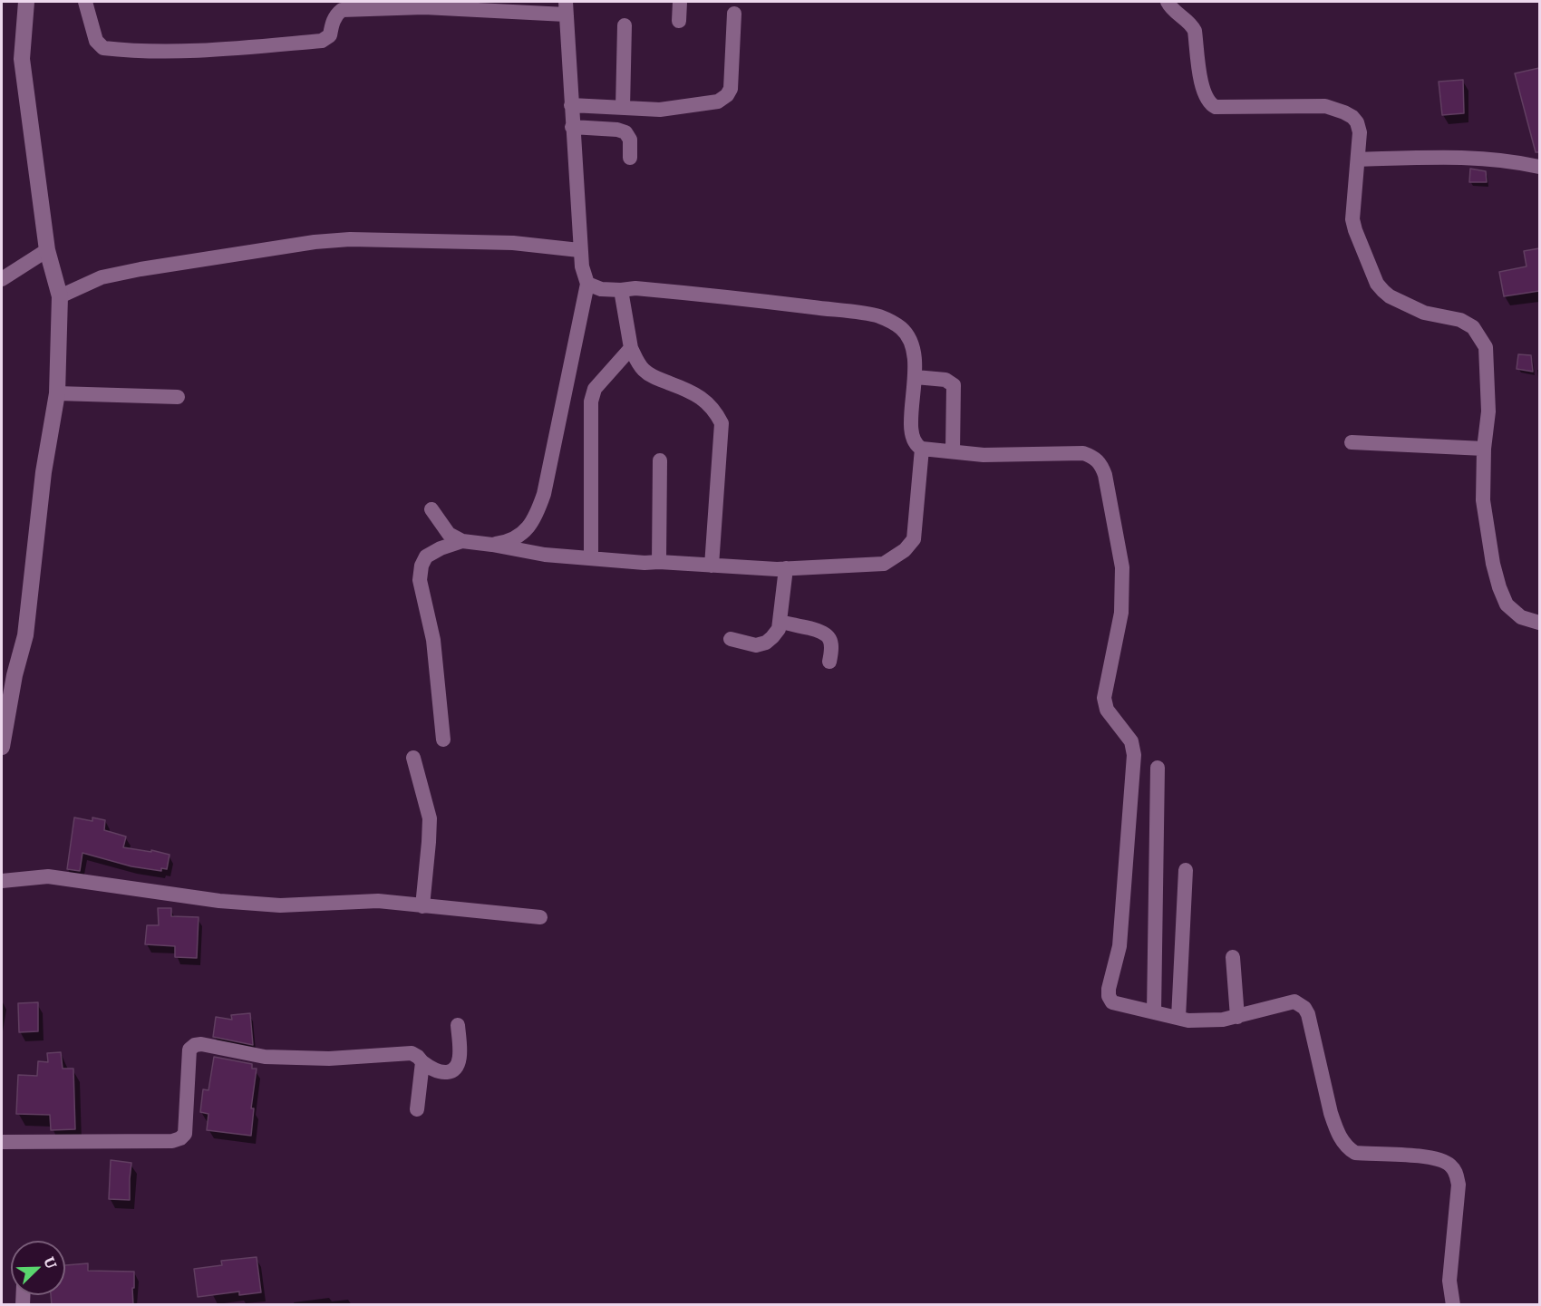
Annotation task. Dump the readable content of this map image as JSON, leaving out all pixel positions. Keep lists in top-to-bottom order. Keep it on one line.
{"north":"top right"}
